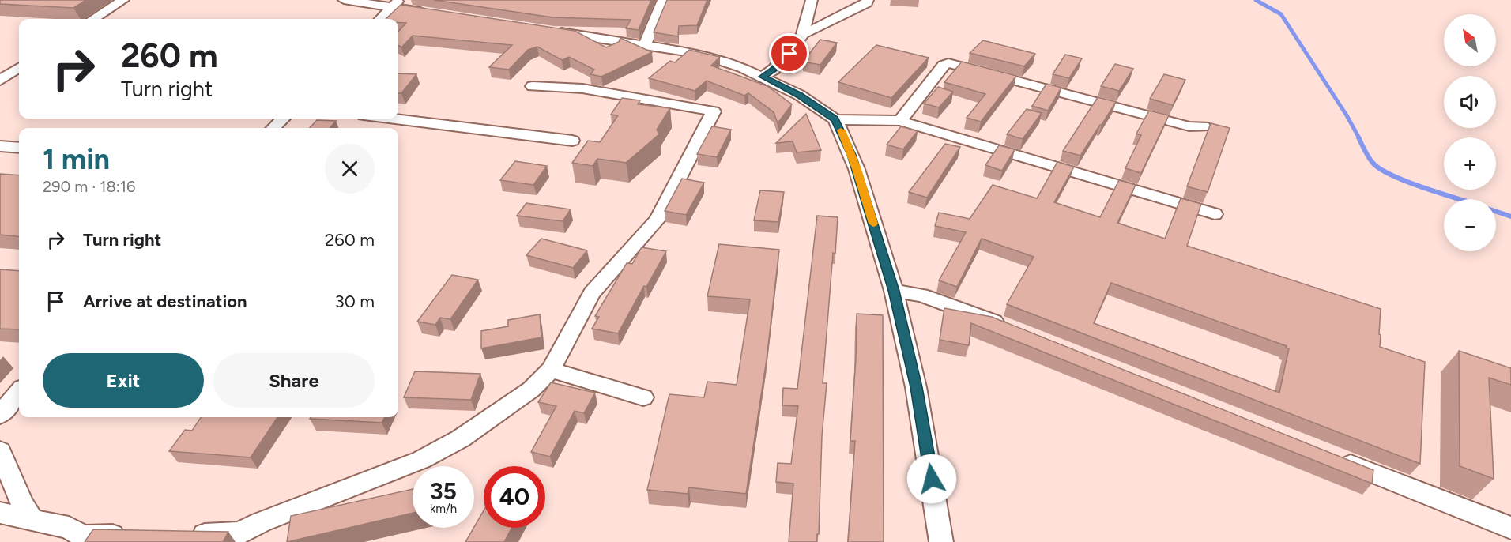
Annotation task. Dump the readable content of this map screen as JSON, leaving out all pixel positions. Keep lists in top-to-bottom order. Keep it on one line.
{"north":"top left","page":{"map_buttons":["+","−"],"turn":["260 m","Turn right"],"heading":["1 min","290 m · 18:16"],"list":[{"name":"Turn right","value":"260 m"},{"name":"Arrive at destination","value":"30 m"}],"buttons":["Exit","Share"],"speed":"35 km/h","limit":"40"}}
